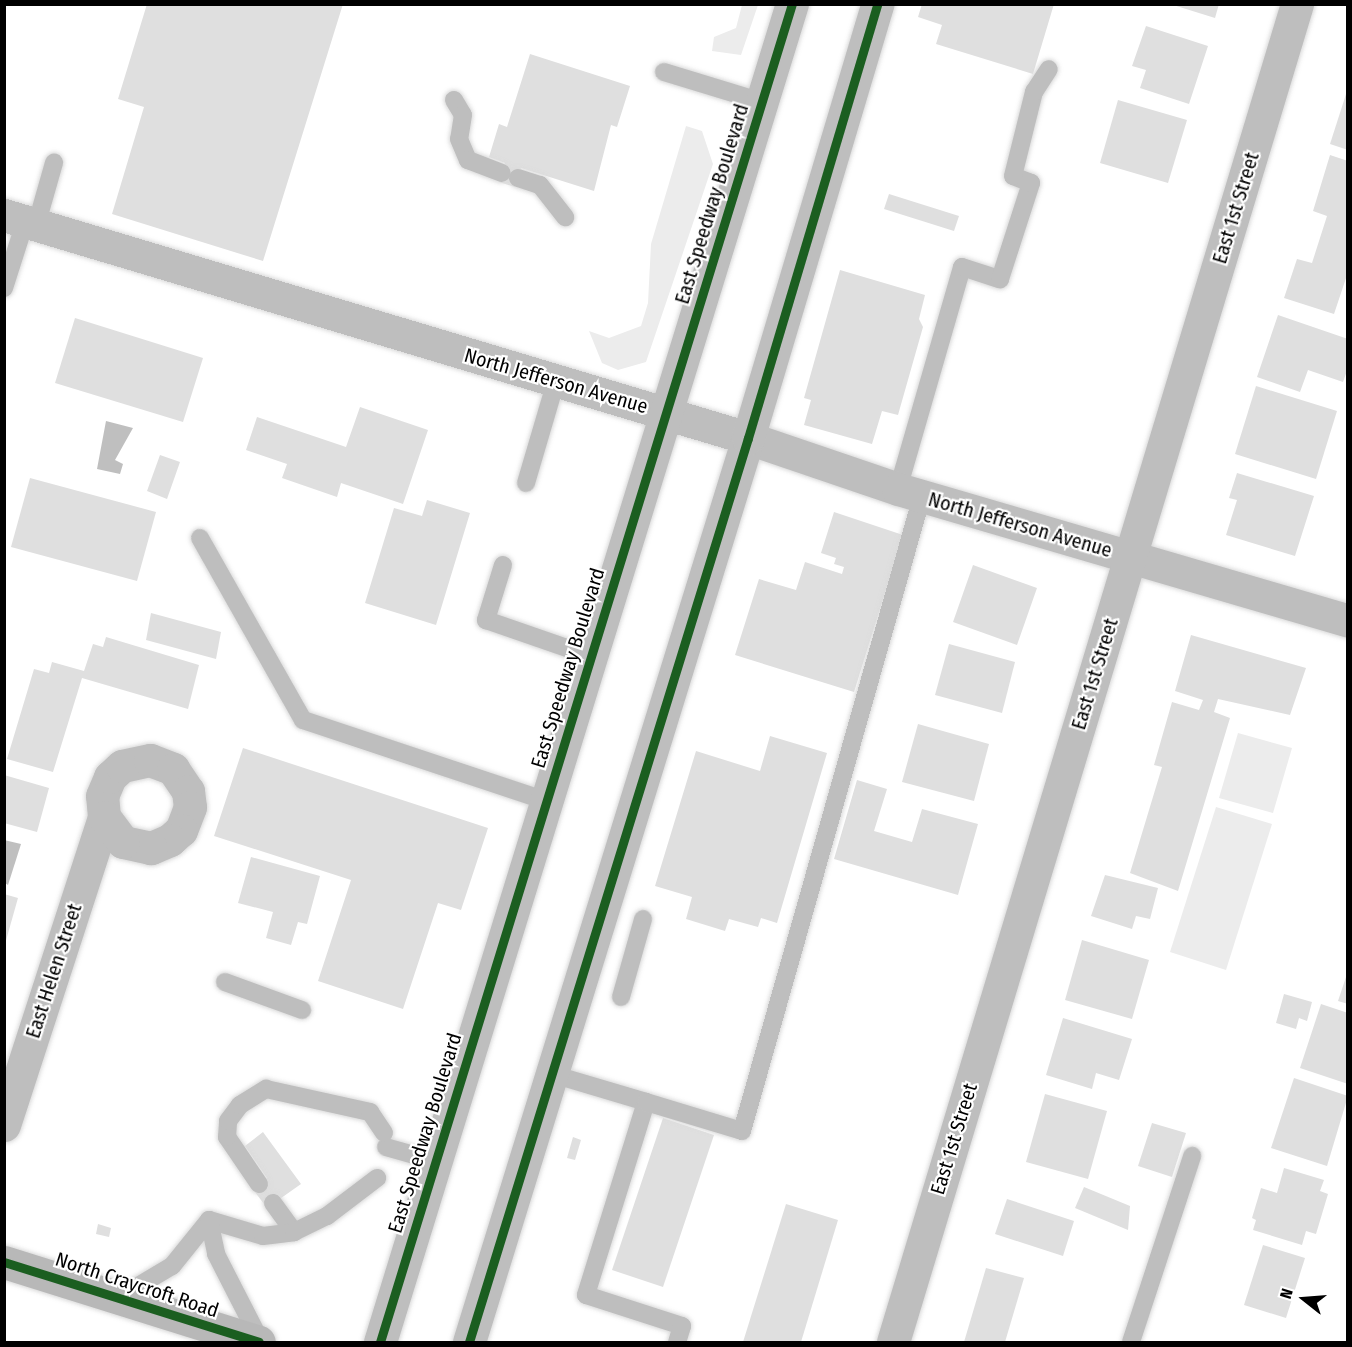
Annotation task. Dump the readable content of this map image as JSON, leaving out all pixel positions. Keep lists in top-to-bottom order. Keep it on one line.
{"streets":{"main road":["North Craycroft Road"],"street":["East Speedway Boulevard","East 1st Street","North Jefferson Avenue","East Helen Street"]},"crossings":[["East Speedway Boulevard","North Jefferson Avenue"],["East 1st Street","North Jefferson Avenue"]],"north":"left"}
